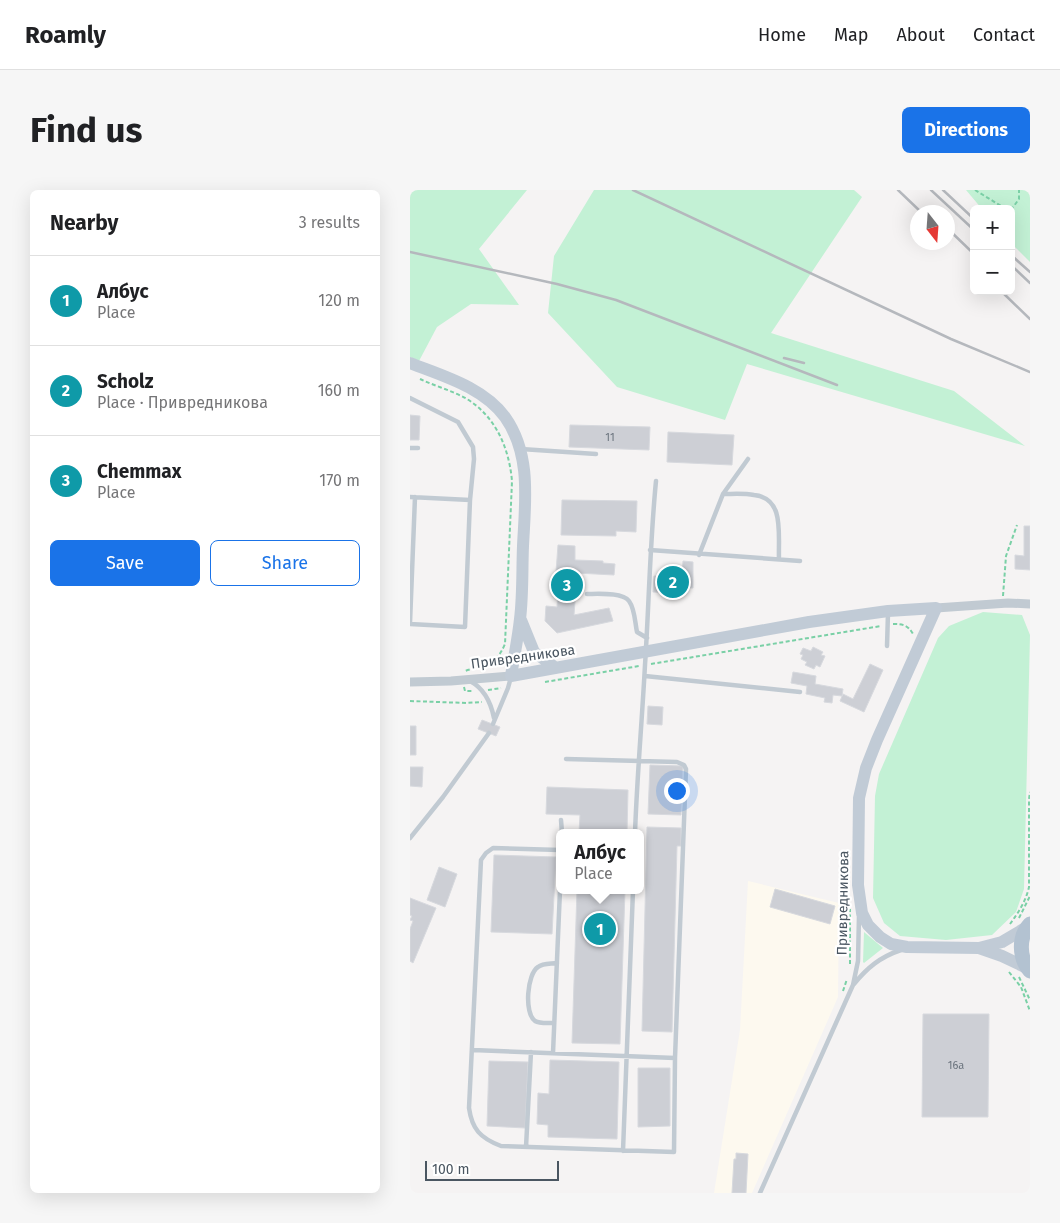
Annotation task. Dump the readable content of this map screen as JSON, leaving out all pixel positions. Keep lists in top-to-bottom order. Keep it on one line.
{"streets":{"street":["Привредникова"]},"house_numbers":["11","16a"],"scale_bar":"100 m","north":"bottom","page":{"header":"Roamly","nav":["Home","Map","About","Contact"],"buttons":["Directions",["Save","Share"]],"title":"Find us","heading":["Nearby","3 results"],"map_buttons":["+","−"],"list":[{"mark":"1","name":"Албус","note":"Place","value":"120 m"},{"mark":"2","name":"Scholz","note":"Place · Привредникова","value":"160 m"},{"mark":"3","name":"Chemmax","note":"Place","value":"170 m"}],"pins":["2","3","1"],"popup":["Албус","Place"],"scale":"100 m"}}
